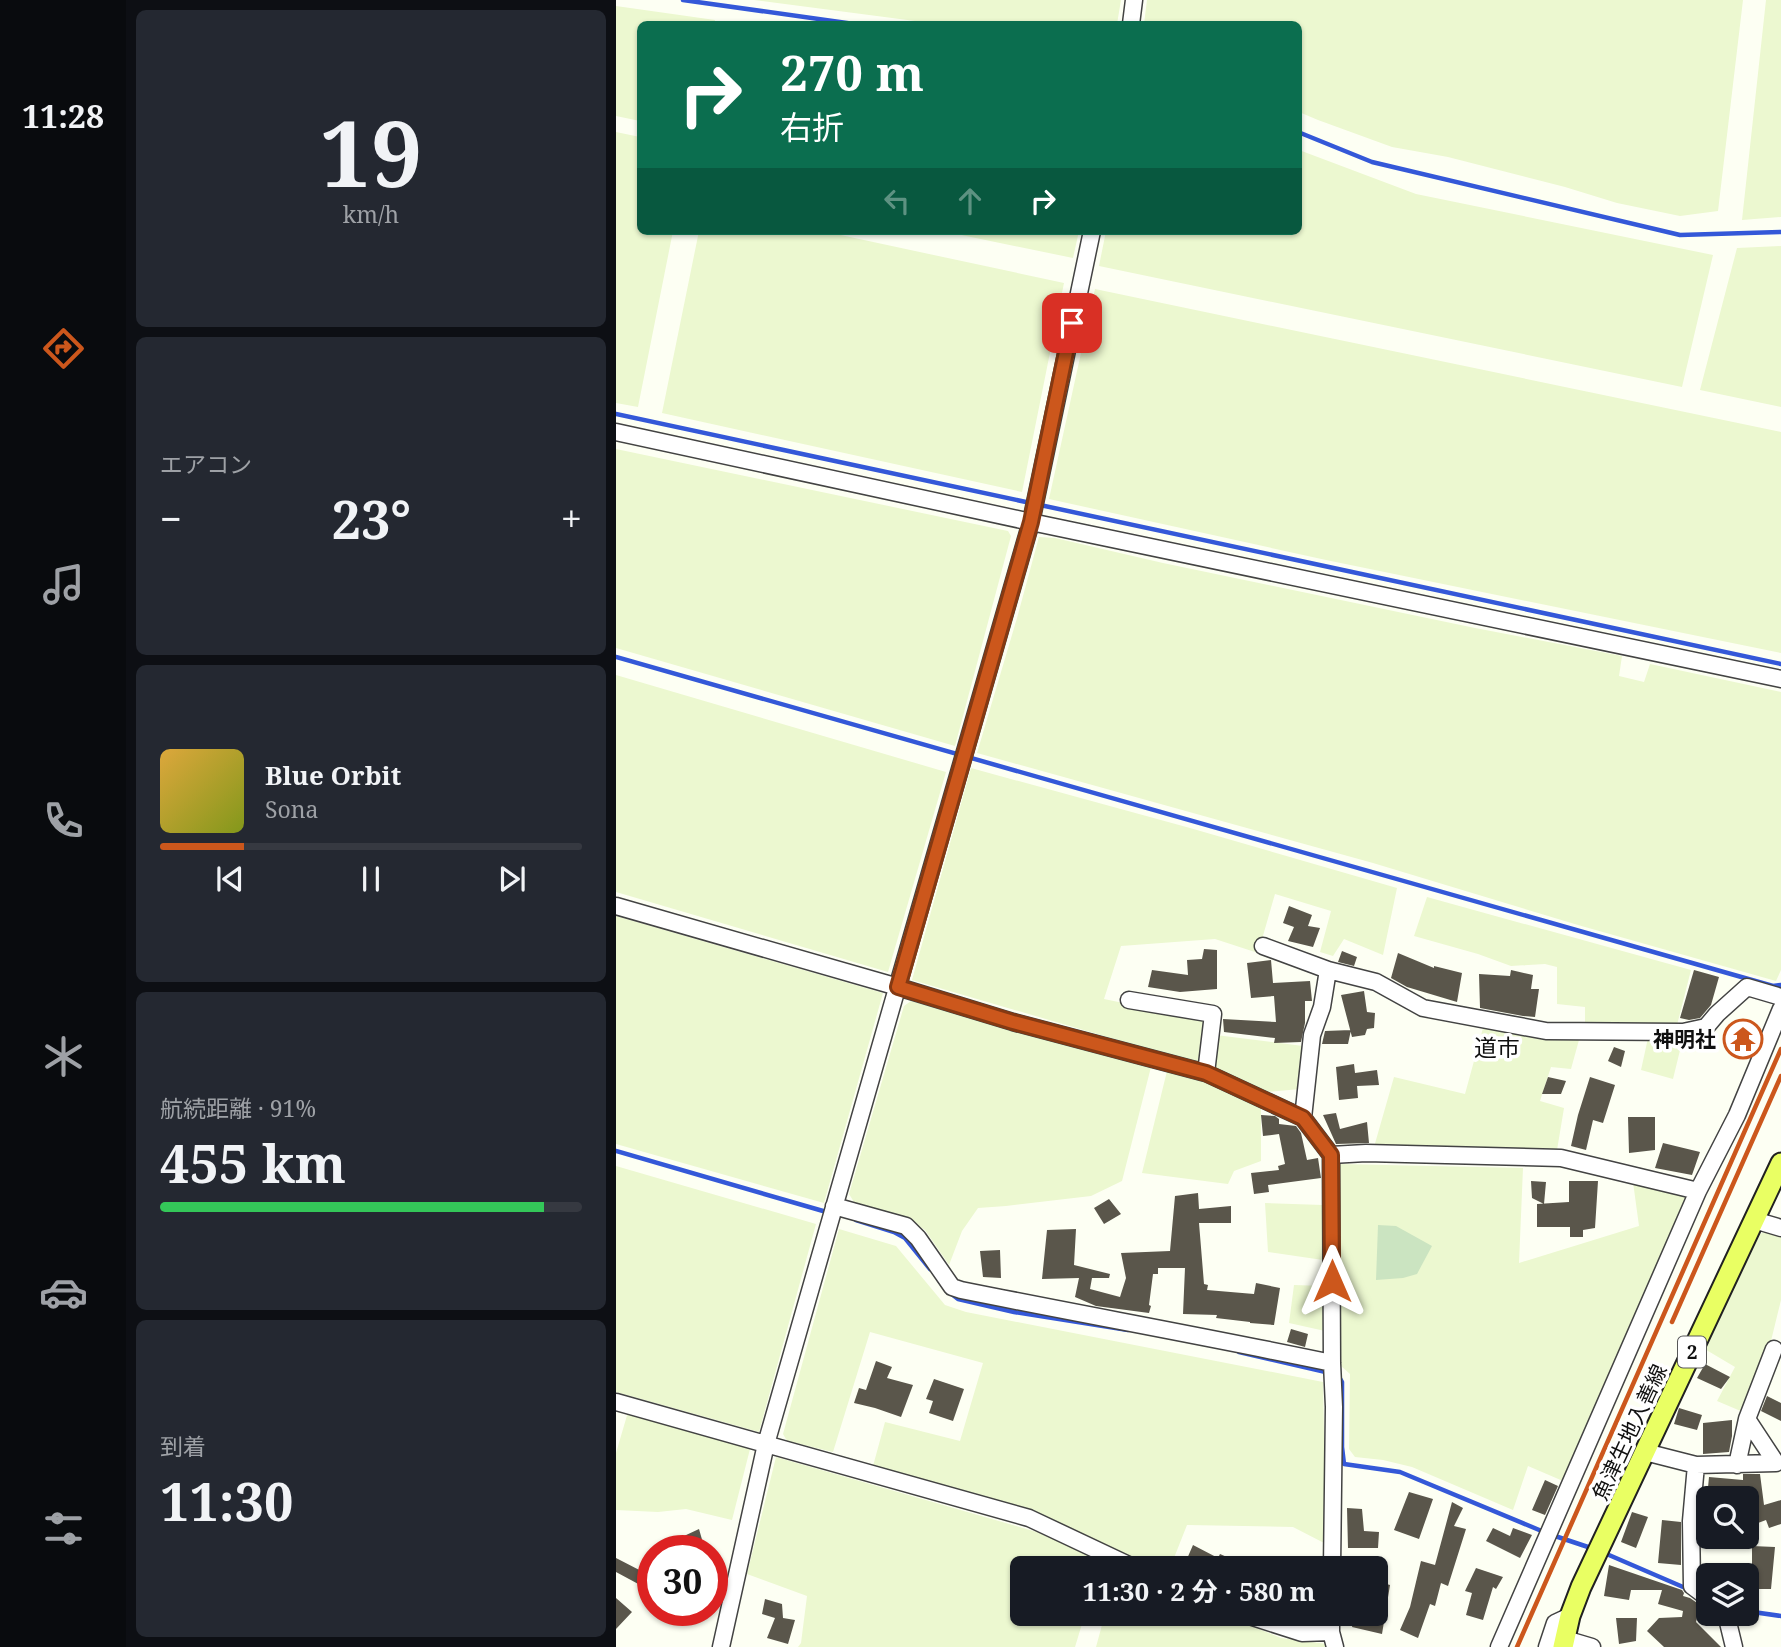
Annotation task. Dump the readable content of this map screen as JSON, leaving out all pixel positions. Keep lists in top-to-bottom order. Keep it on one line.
{"streets":{"main road":["2","魚津生地入善線"]},"districts":["道市"],"places":{"temple":["神明社"]},"page":{"tabs":"11:28","tile":[["19","km/h"],"エアコン",["航続距離 · 91%","455 km"],["到着","11:30"]],"turn":["270 m","右折"],"heat":["−","23°","+"],"song":["Blue Orbit","Sona"],"limit":"30","trip":"11:30 · 2 分 · 580 m"}}
